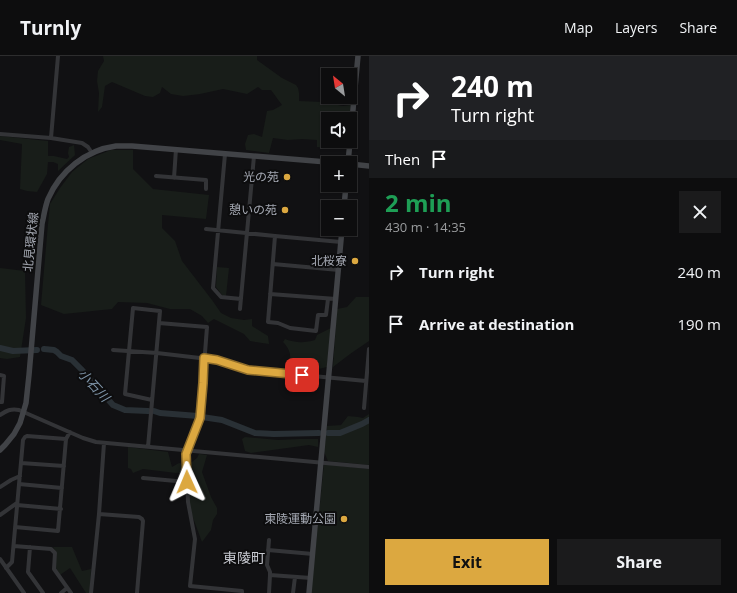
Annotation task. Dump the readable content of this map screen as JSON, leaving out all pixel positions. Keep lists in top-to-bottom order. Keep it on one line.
{"streets":{"main road":["北見環状線"]},"districts":["東陵町"],"water":["小石川"],"places":["光の苑","憩いの苑","北桜寮","東陵運動公園"],"north":"top left","page":{"header":"Turnly","nav":["Map","Layers","Share"],"turn":["240 m","Turn right"],"map_buttons":["+","−"],"then":"Then","heading":["2 min","430 m · 14:35"],"list":[{"name":"Turn right","value":"240 m"},{"name":"Arrive at destination","value":"190 m"}],"buttons":["Exit","Share"]}}
